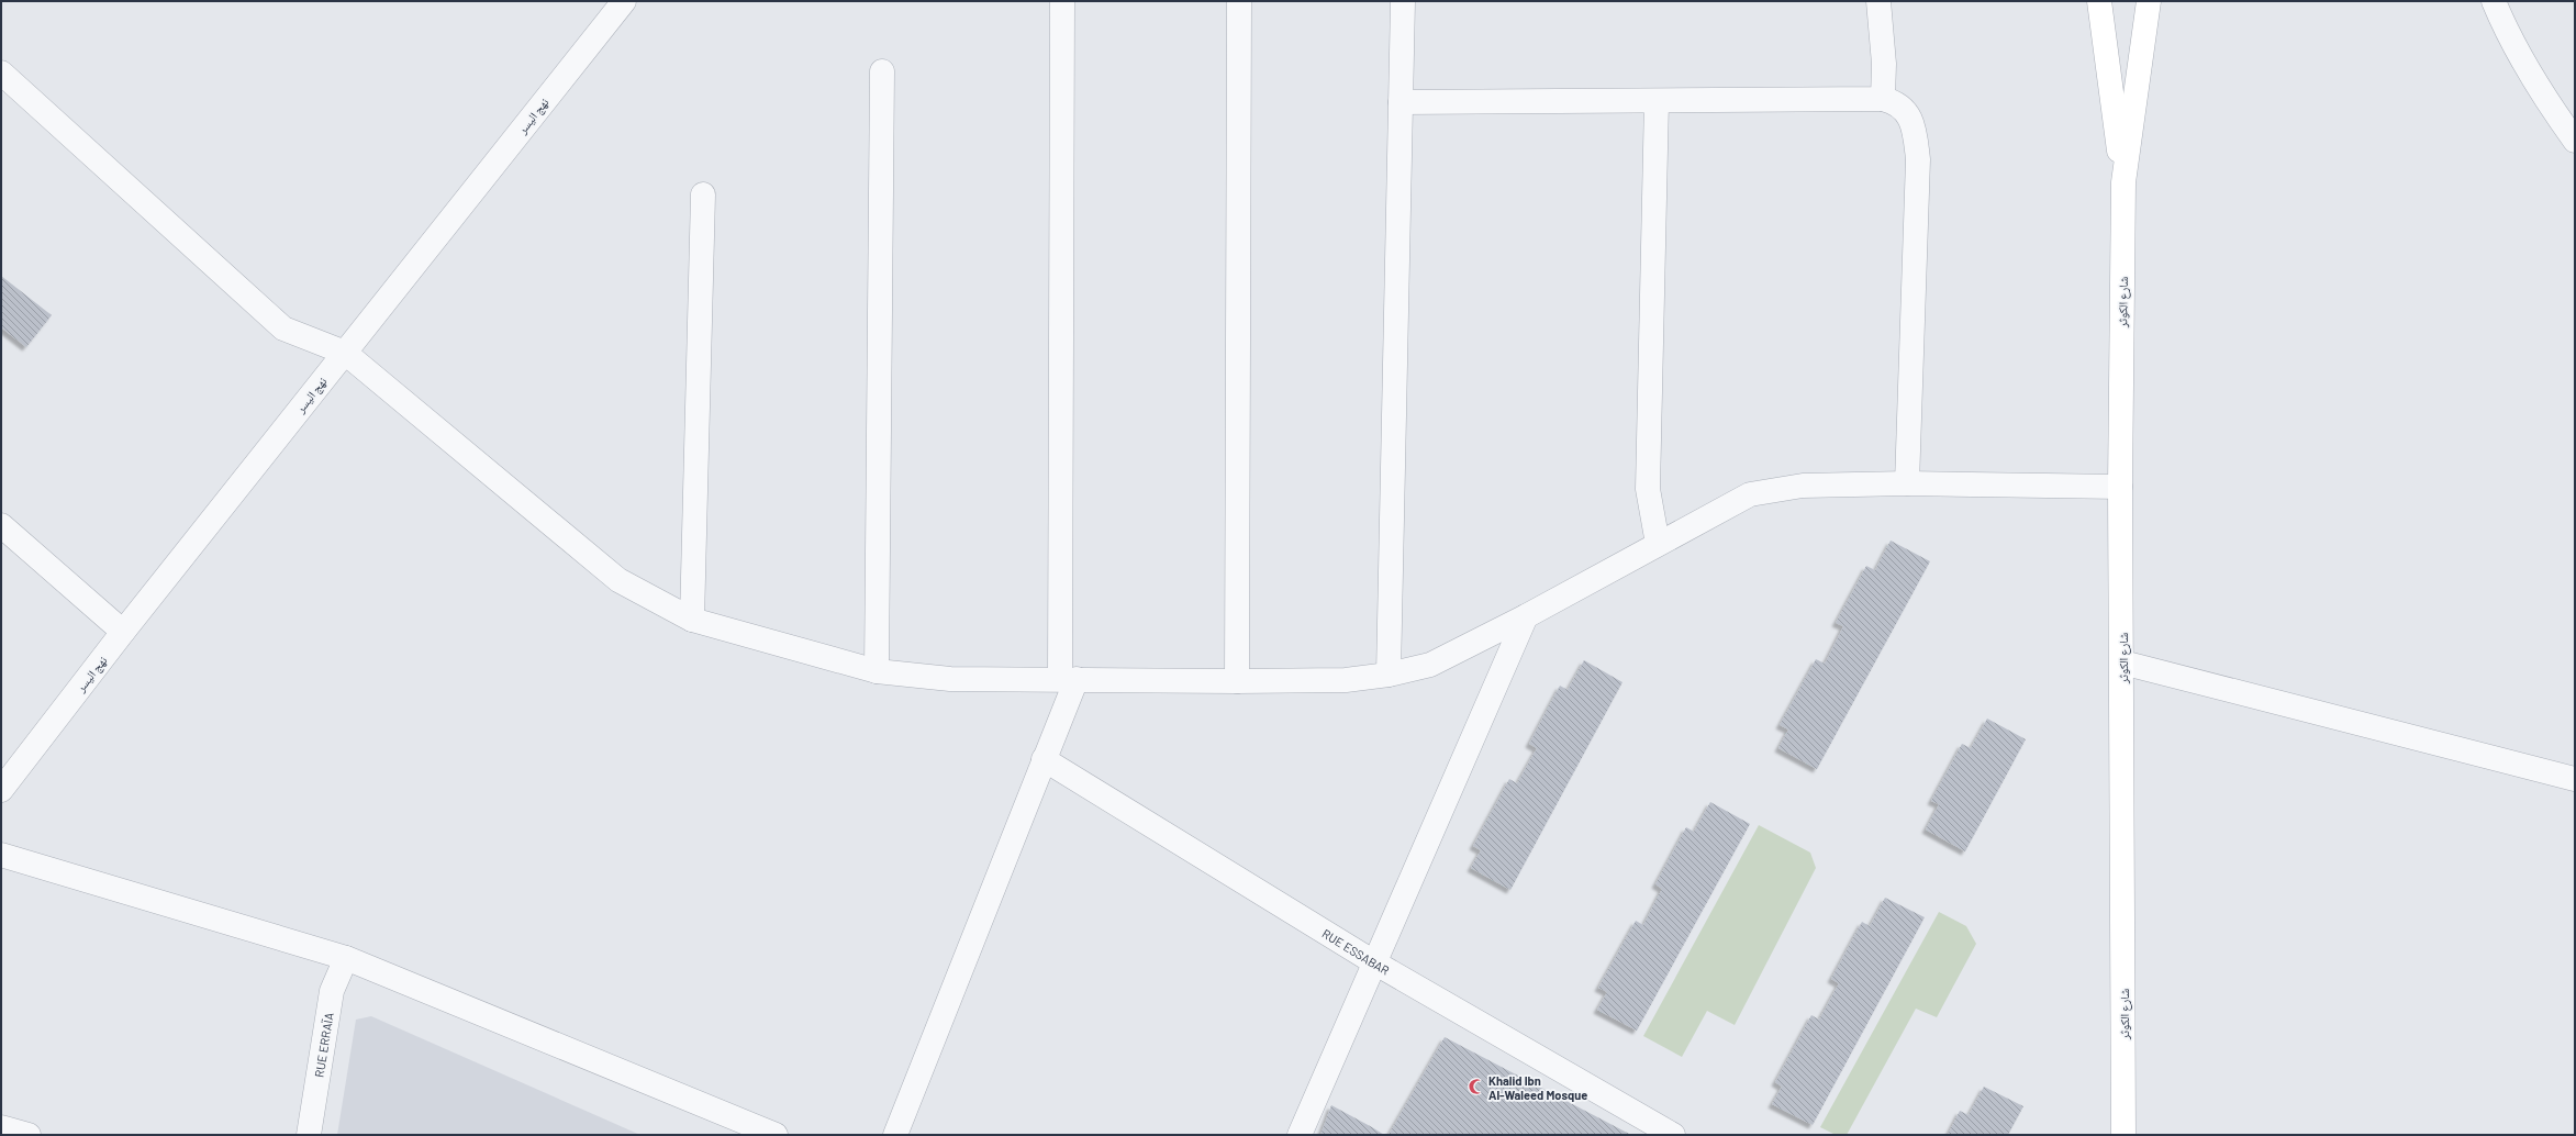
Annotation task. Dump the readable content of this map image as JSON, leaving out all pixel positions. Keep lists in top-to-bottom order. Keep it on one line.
{"streets":{"main road":["شارع الكوثر"],"street":["نهج اليسر","RUE ESSABAR","RUE ERRAÏA"]},"places":{"mosque":["Khalid Ibn Al-Waleed Mosque"]}}
